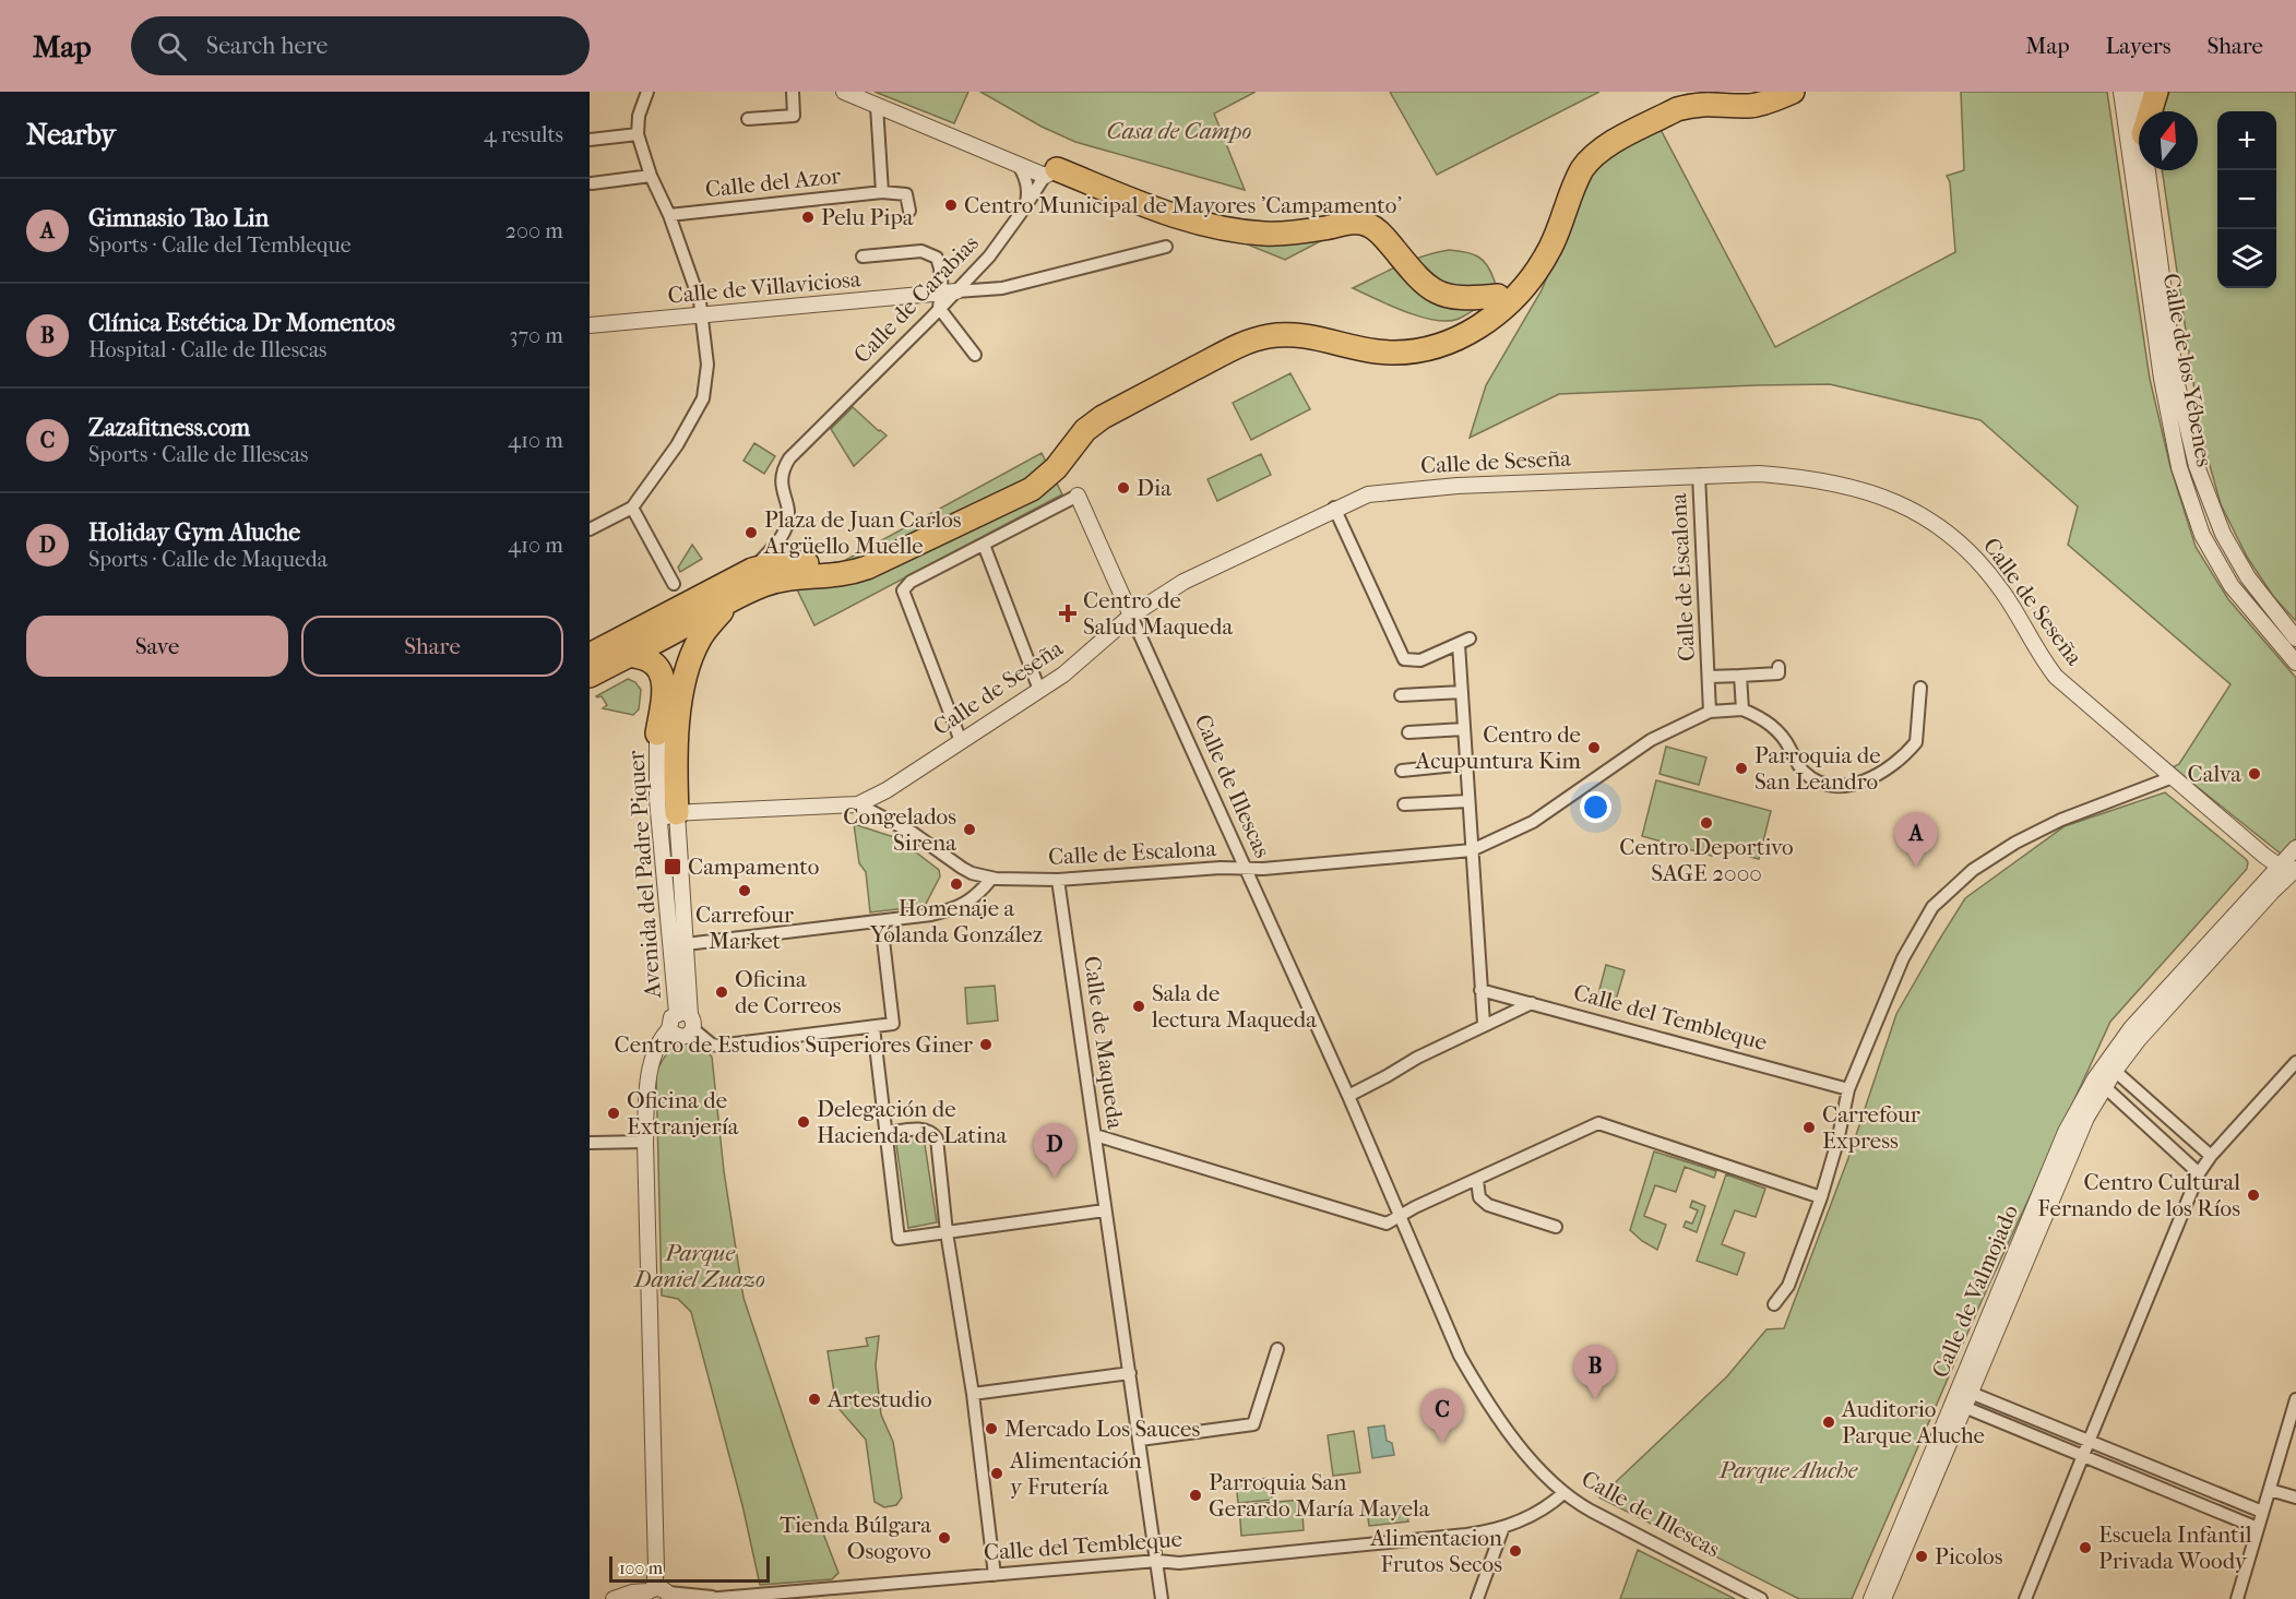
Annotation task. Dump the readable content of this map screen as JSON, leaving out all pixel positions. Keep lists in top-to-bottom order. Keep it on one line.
{"streets":{"street":["Calle del Azor","Calle de Villaviciosa","Calle de Carabias","Calle de los Yébenes","Calle de Seseña","Calle de Escalona","Calle de Illescas","Avenida del Padre Piquer","Calle del Tembleque","Calle de Maqueda","Calle de Valmojado"]},"crossings":[["Calle de Villaviciosa","Calle de Carabias"],["Calle de Seseña","Calle de Escalona"],["Calle de Seseña","Calle de Illescas"],["Calle de Seseña","Avenida del Padre Piquer"],["Calle de Seseña","Calle de Valmojado"],["Calle de Escalona","Calle de Illescas"],["Calle de Escalona","Calle de Maqueda"],["Calle de Illescas","Calle del Tembleque"],["Avenida del Padre Piquer","Calle del Tembleque"],["Calle del Tembleque","Calle de Maqueda"]],"parks":["Casa de Campo","Parque Daniel Zuazo","Parque Aluche"],"places":{"other":["Centro Municipal de Mayores 'Campamento'","Pelu Pipa","Dia","Plaza de Juan Carlos Argüello Muelle","Centro de Acupuntura Kim","Parroquia de San Leandro","Calva","Centro Deportivo SAGE 2000","Congelados Sirena","Homenaje a Yolanda González","Carrefour Market","Oficina de Correos","Sala de lectura Maqueda","Centro de Estudios Superiores Giner","Oficina de Extranjería","Delegación de Hacienda de Latina","Carrefour Express","Centro Cultural Fernando de los Ríos","Artestudio","Auditorio Parque Aluche","Mercado Los Sauces","Alimentación y Frutería","Parroquia San Gerardo María Mayela","Tienda Búlgara Osogovo","Escuela Infantil Privada Woody","Alimentacion Frutos Secos","Picolos"],"health":["Centro de Salud Maqueda"],"transit":["Campamento"]},"scale_bar":"100 m","north":"top","page":{"header":"Map","search":"Search here","nav":["Map","Layers","Share"],"heading":["Nearby","4 results"],"map_buttons":["+","−"],"list":[{"mark":"A","name":"Gimnasio Tao Lin","note":"Sports · Calle del Tembleque","value":"200 m"},{"mark":"B","name":"Clínica Estética Dr Momentos","note":"Hospital · Calle de Illescas","value":"370 m"},{"mark":"C","name":"Zazafitness.com","note":"Sports · Calle de Illescas","value":"410 m"},{"mark":"D","name":"Holiday Gym Aluche","note":"Sports · Calle de Maqueda","value":"410 m"}],"buttons":["Save","Share"],"pins":["A","D","B","C"],"scale":"100 m"}}
